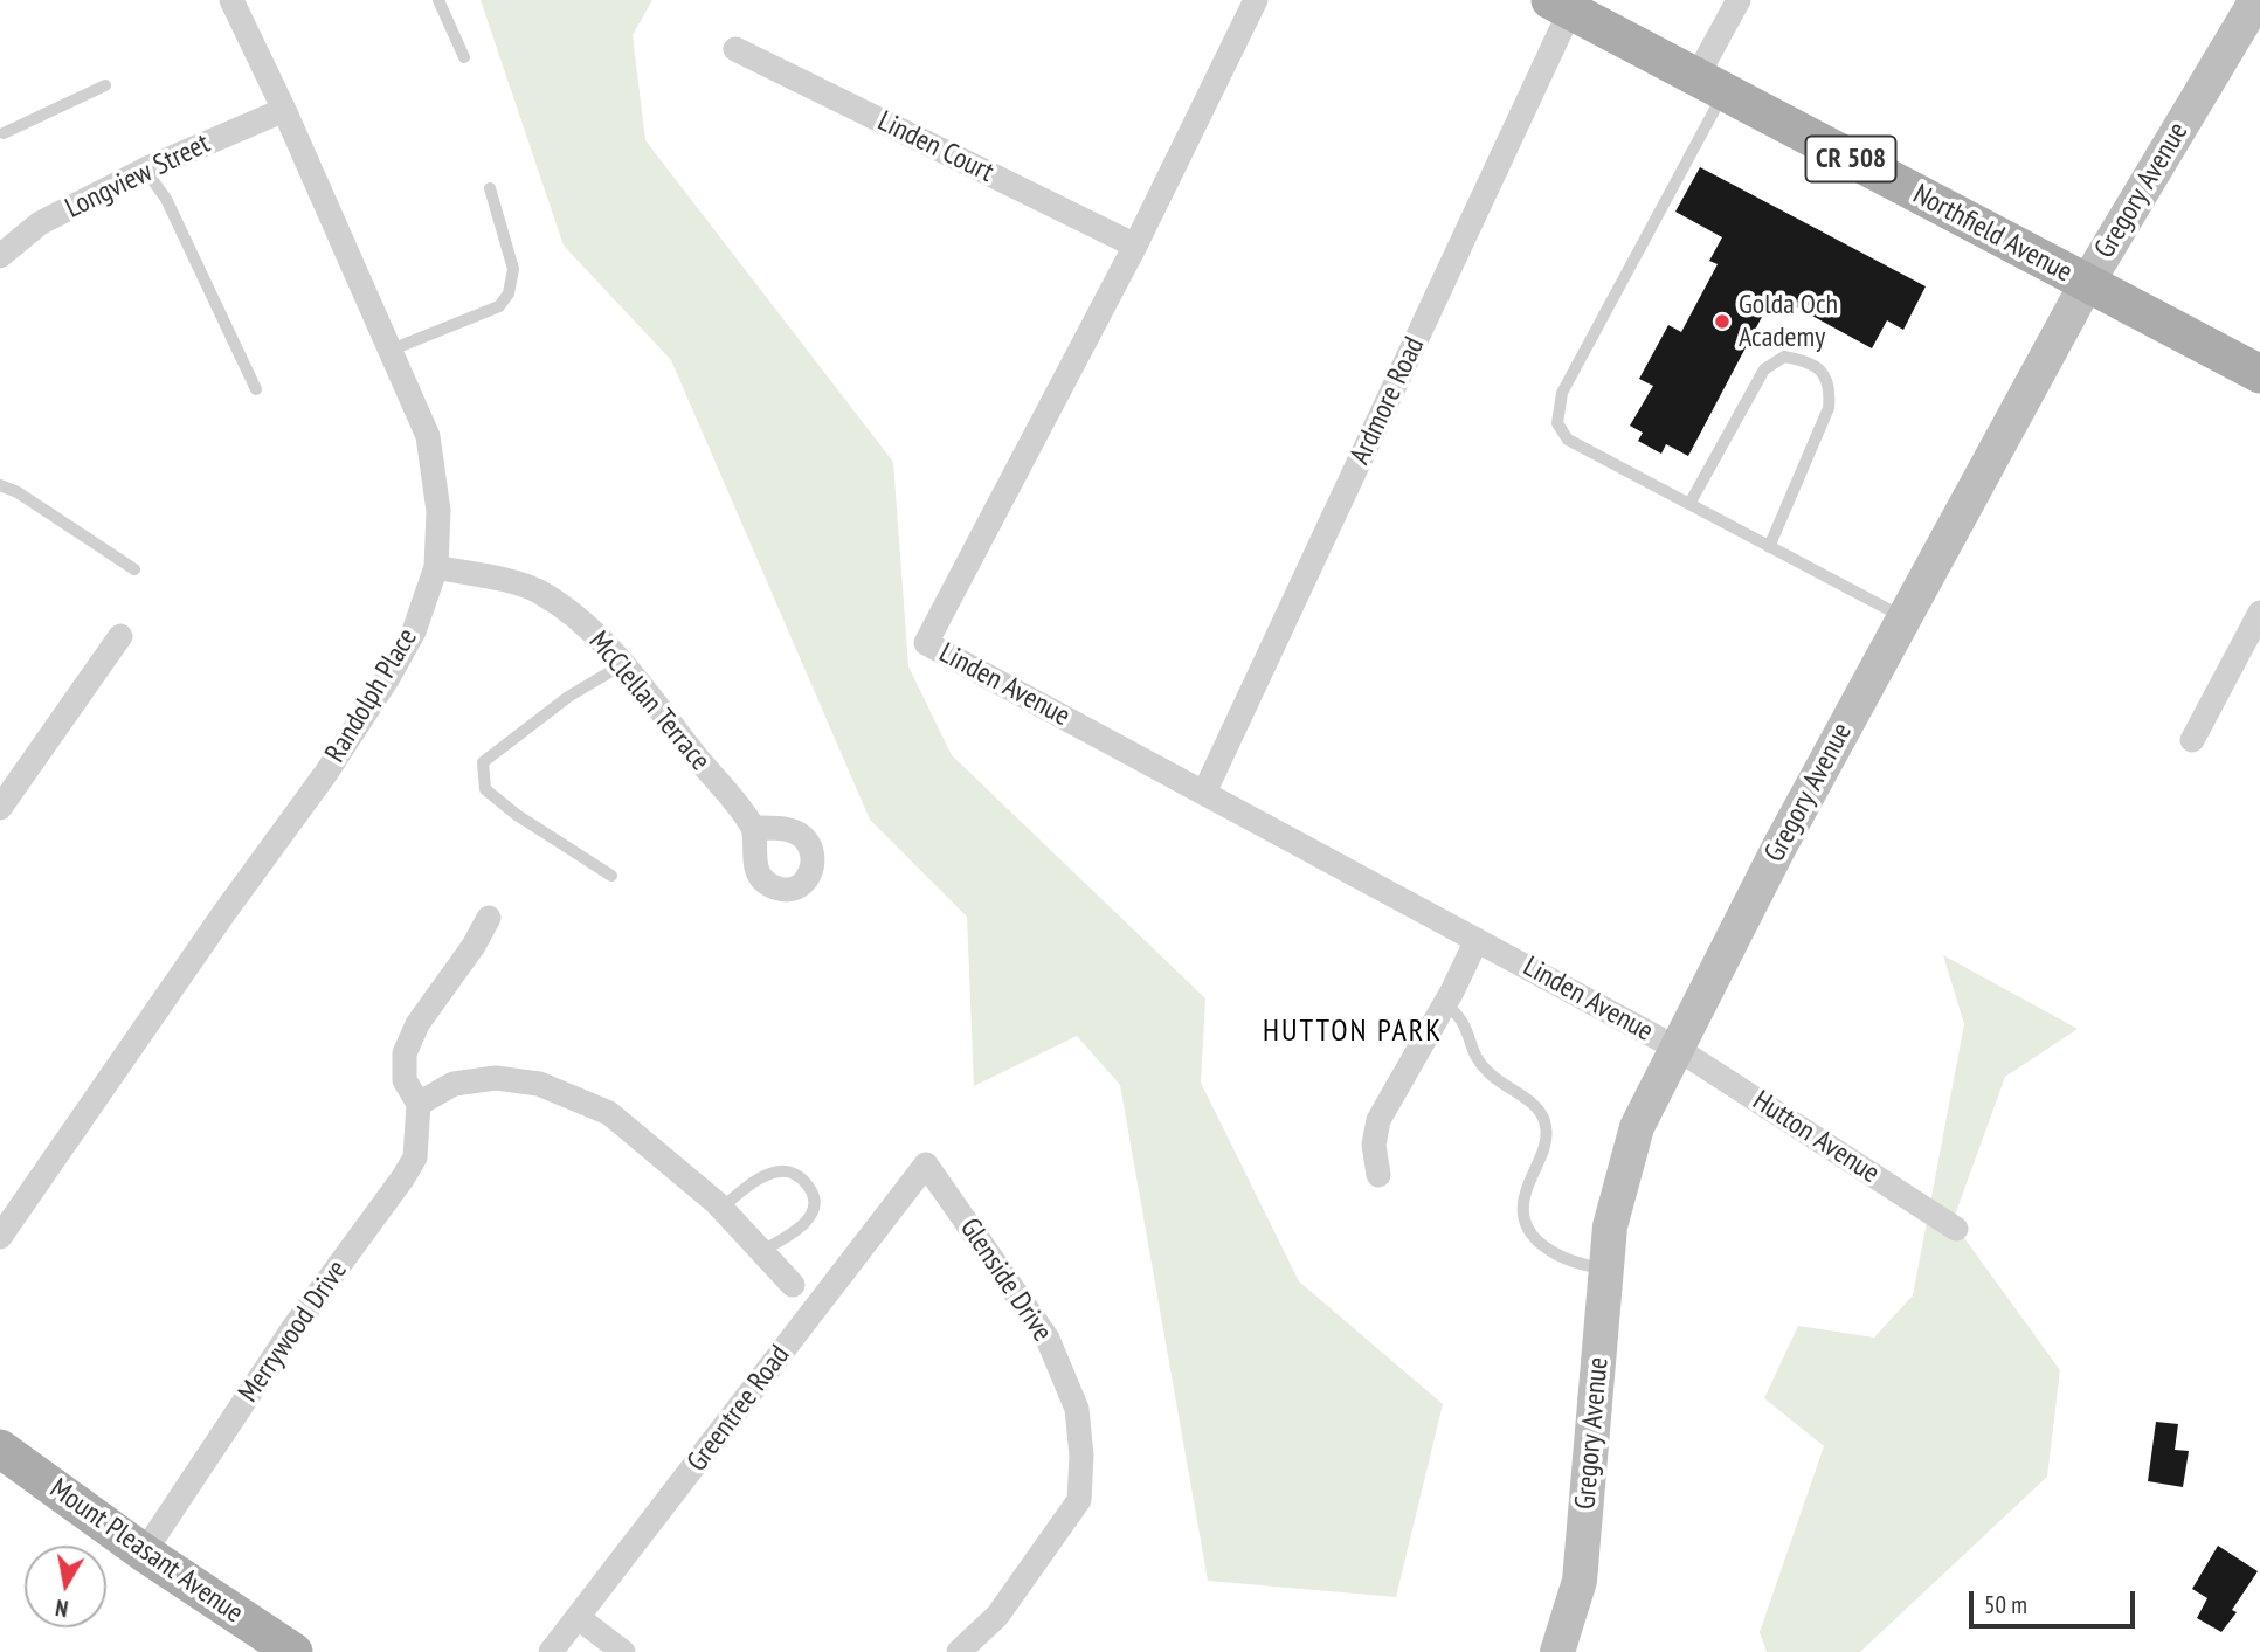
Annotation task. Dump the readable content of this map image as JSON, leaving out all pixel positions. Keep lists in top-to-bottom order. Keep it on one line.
{"streets":{"main road":["CR 508","Gregory Avenue","Northfield Avenue","Mount Pleasant Avenue"],"street":["Linden Court","Longview Street","Ardmore Road","Linden Avenue","Randolph Place","McClellan Terrace","Hutton Avenue","Glenside Drive","Merrywood Drive","Greentree Road"]},"crossings":[["Linden Court","Linden Avenue"],["Longview Street","Randolph Place"],["Gregory Avenue","Northfield Avenue"],["Gregory Avenue","Linden Avenue"],["Gregory Avenue","Hutton Avenue"],["Northfield Avenue","Ardmore Road"],["Ardmore Road","Linden Avenue"],["Linden Avenue","Hutton Avenue"],["Randolph Place","McClellan Terrace"],["Glenside Drive","Greentree Road"],["Merrywood Drive","Mount Pleasant Avenue"]],"districts":["HUTTON PARK"],"places":["Golda Och Academy"],"scale_bar":"50 m","north":"bottom"}
